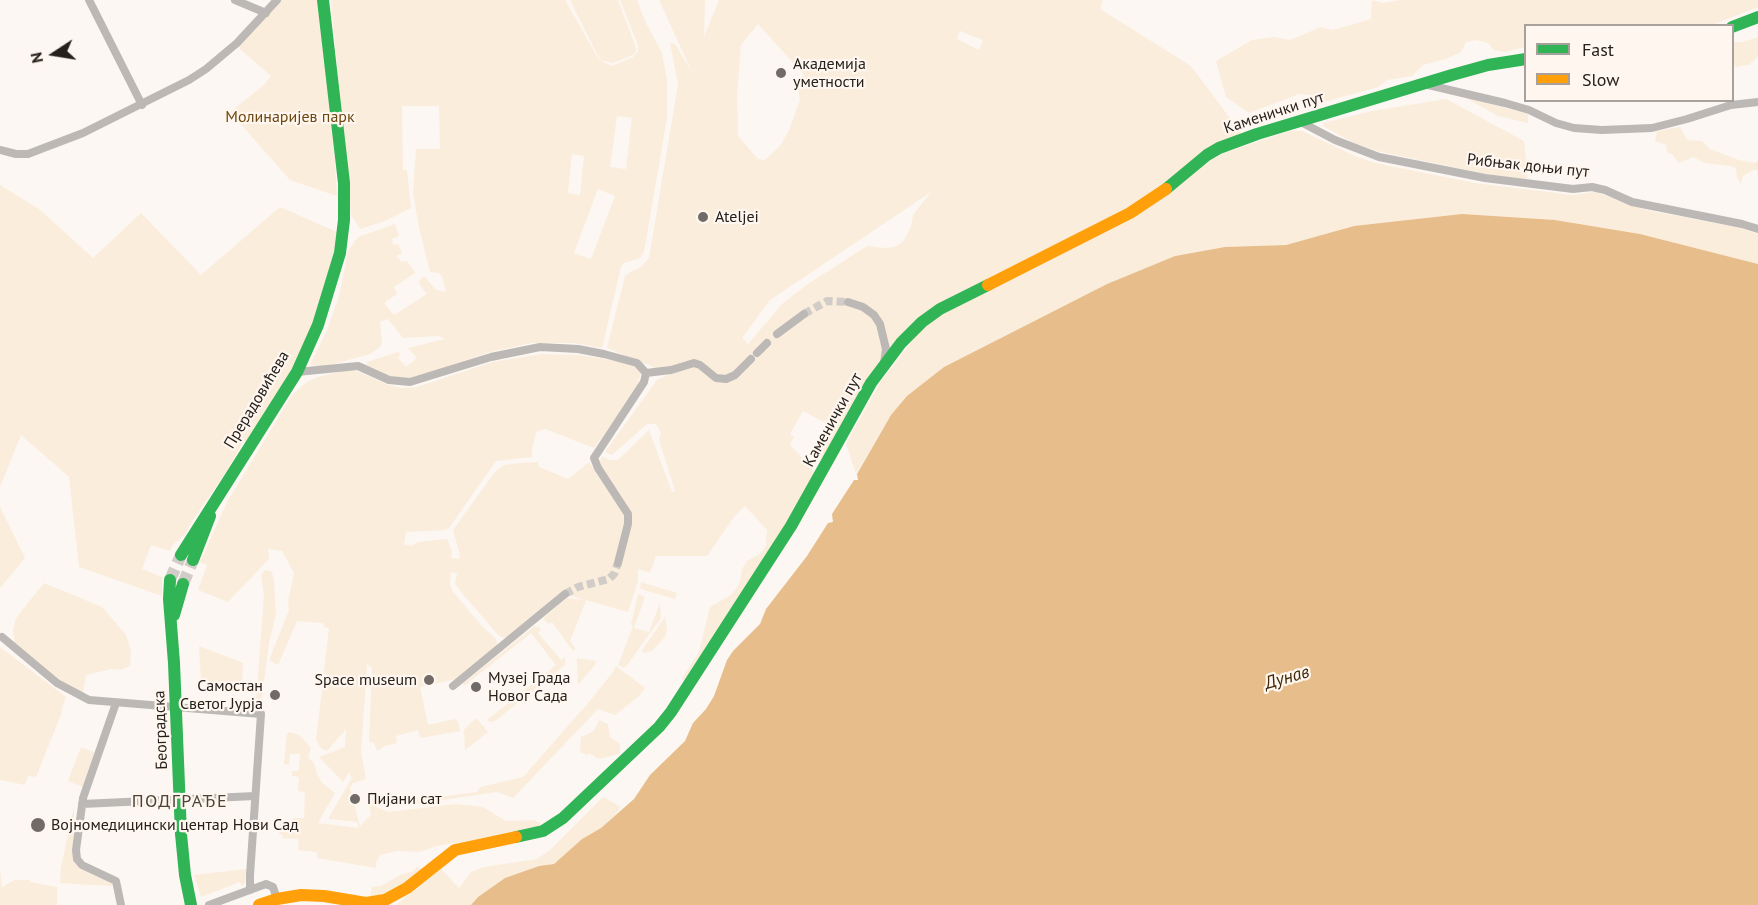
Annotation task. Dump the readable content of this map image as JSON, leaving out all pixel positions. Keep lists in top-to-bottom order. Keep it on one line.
{"streets":{"main road":["Каменички пут","Прерадовићева","Београдска"],"street":["Рибњак доњи пут"]},"crossings":[["Каменички пут","Рибњак доњи пут"]],"districts":["ПОДГРАЂЕ"],"water":["Дунав"],"parks":["Молинаријев парк"],"places":["Академија уметности","Ateljei","Space museum","Музеј Града Новог Сада","Самостан Светог Јурја","Пијани сат","Војномедицински центар Нови Сад"],"legend":["Fast","Slow"],"north":"left"}
